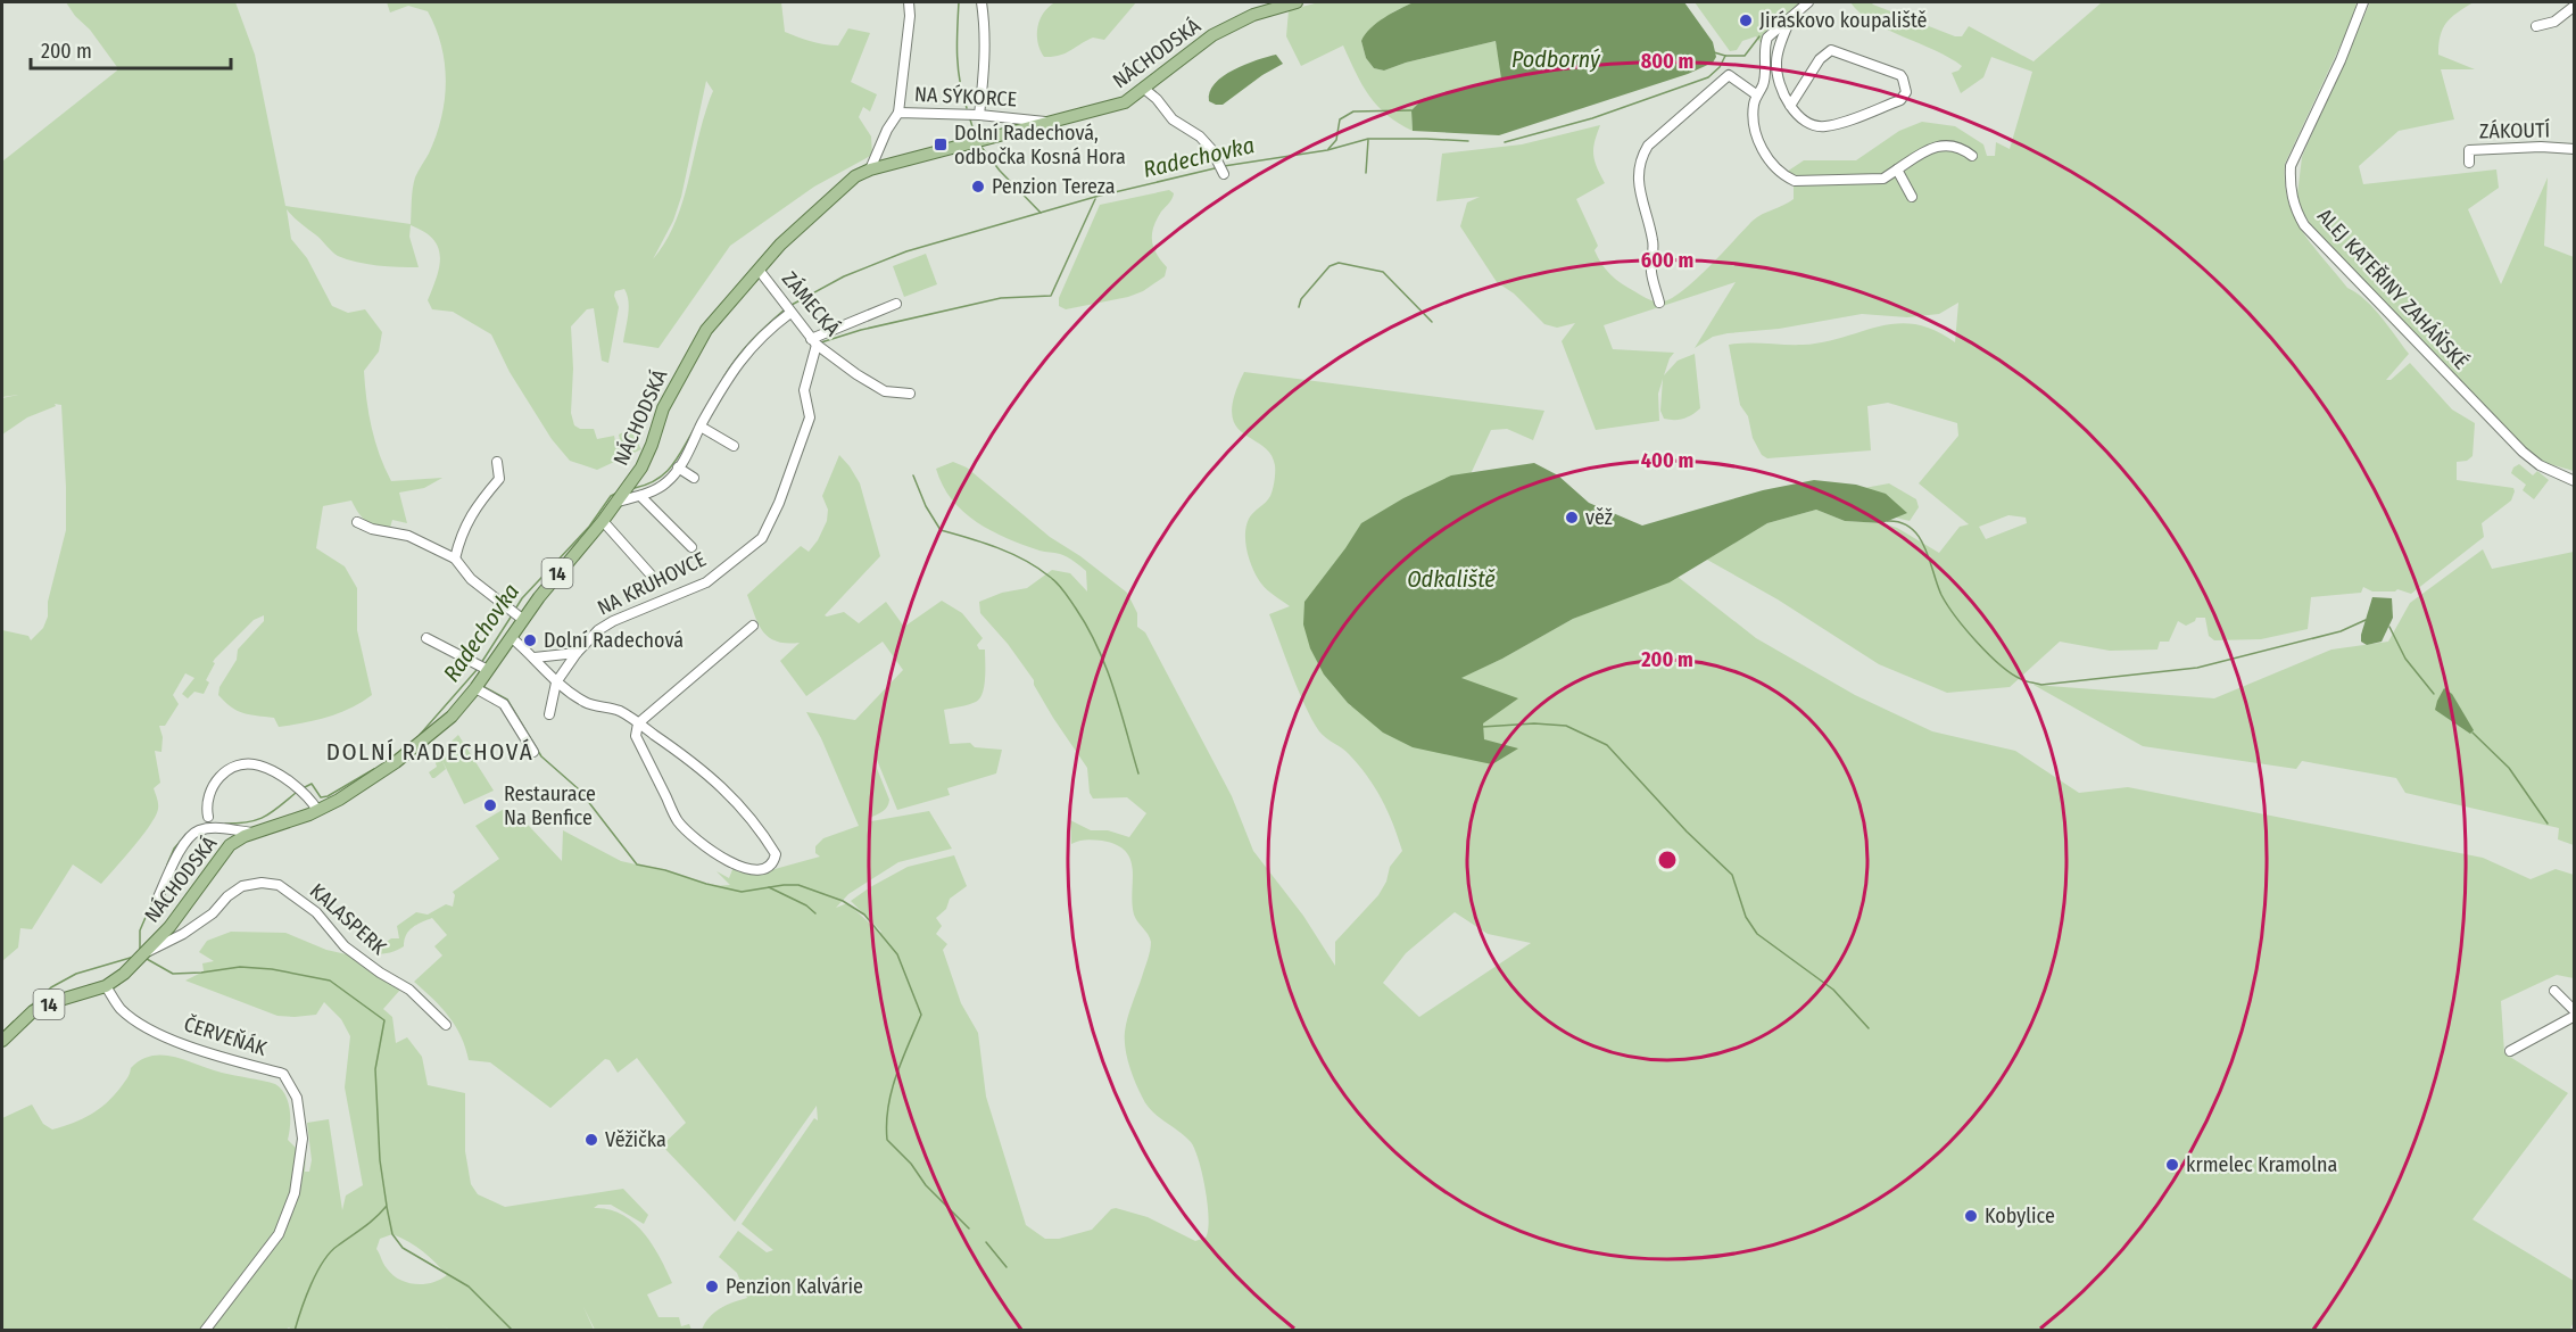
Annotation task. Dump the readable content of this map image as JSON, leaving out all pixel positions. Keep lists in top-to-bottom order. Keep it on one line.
{"streets":{"main road":["NÁCHODSKÁ","14"],"street":["NA SÝKORCE","ZÁKOUTÍ","ALEJ KATEŘINY ZAHÁŇSKÉ","ZÁMECKÁ","NA KRUHOVCE","KALASPERK","ČERVEŇÁK"]},"crossings":[["NÁCHODSKÁ","NA SÝKORCE"],["NÁCHODSKÁ","ZÁMECKÁ"],["NÁCHODSKÁ","14"],["NÁCHODSKÁ","KALASPERK"],["NÁCHODSKÁ","ČERVEŇÁK"],["ZÁMECKÁ","NA KRUHOVCE"],["14","ČERVEŇÁK"]],"districts":["DOLNÍ RADECHOVÁ"],"water":["Podborný","Radechovka","Odkaliště"],"places":{"other":["Jiráskovo koupaliště","Penzion Tereza","věž","Dolní Radechová","Restaurace Na Benfice","Věžička","krmelec Kramolna","Kobylice","Penzion Kalvárie"],"transit":["Dolní Radechová, odbočka Kosná Hora"]},"scale_bar":"200 m","rings":["800 m","600 m","400 m","200 m"]}
